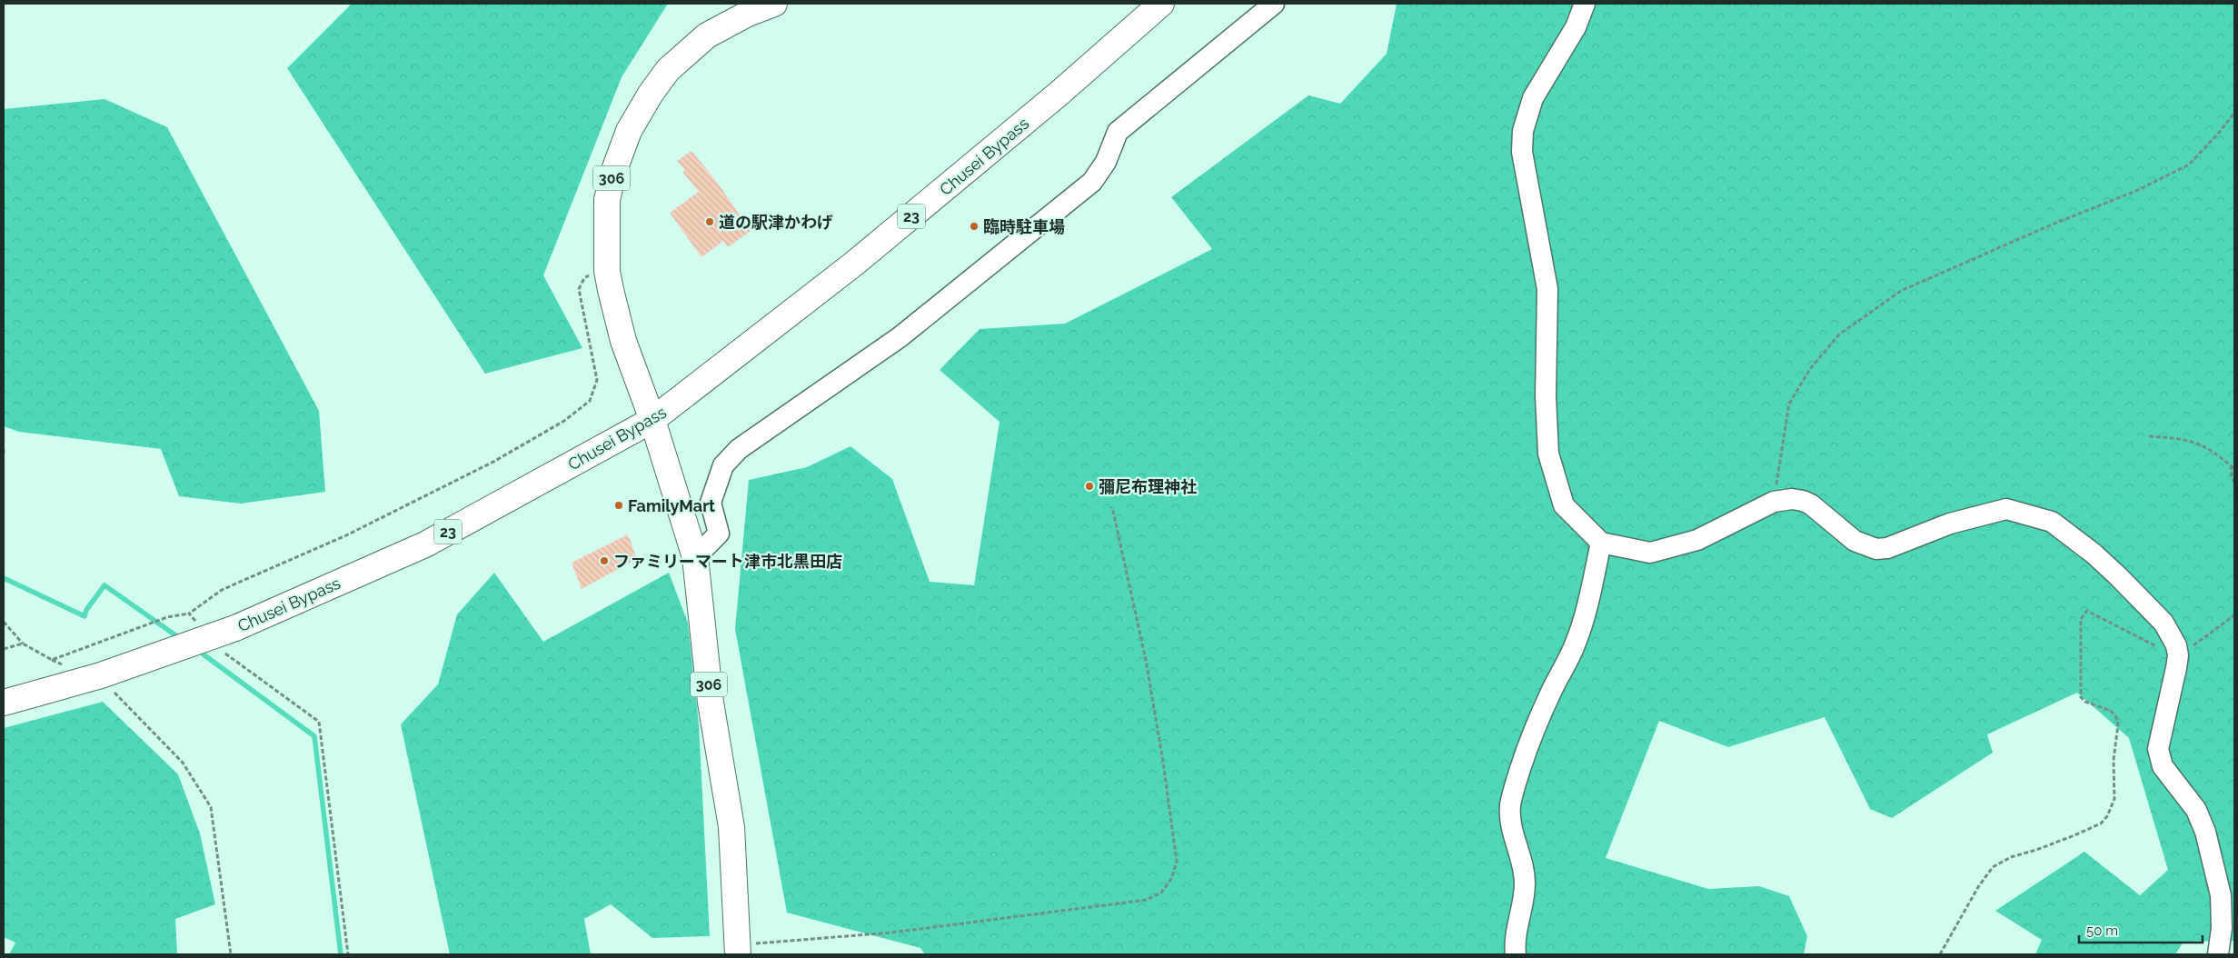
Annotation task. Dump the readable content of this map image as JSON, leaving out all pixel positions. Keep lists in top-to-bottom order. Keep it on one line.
{"streets":{"highway":["Chusei Bypass","306","23"]},"crossings":[["Chusei Bypass","306"]],"places":["道の駅津かわげ","臨時駐車場","彌尼布理神社","FamilyMart","ファミリーマート津市北黒田店"],"scale_bar":"50 m"}
